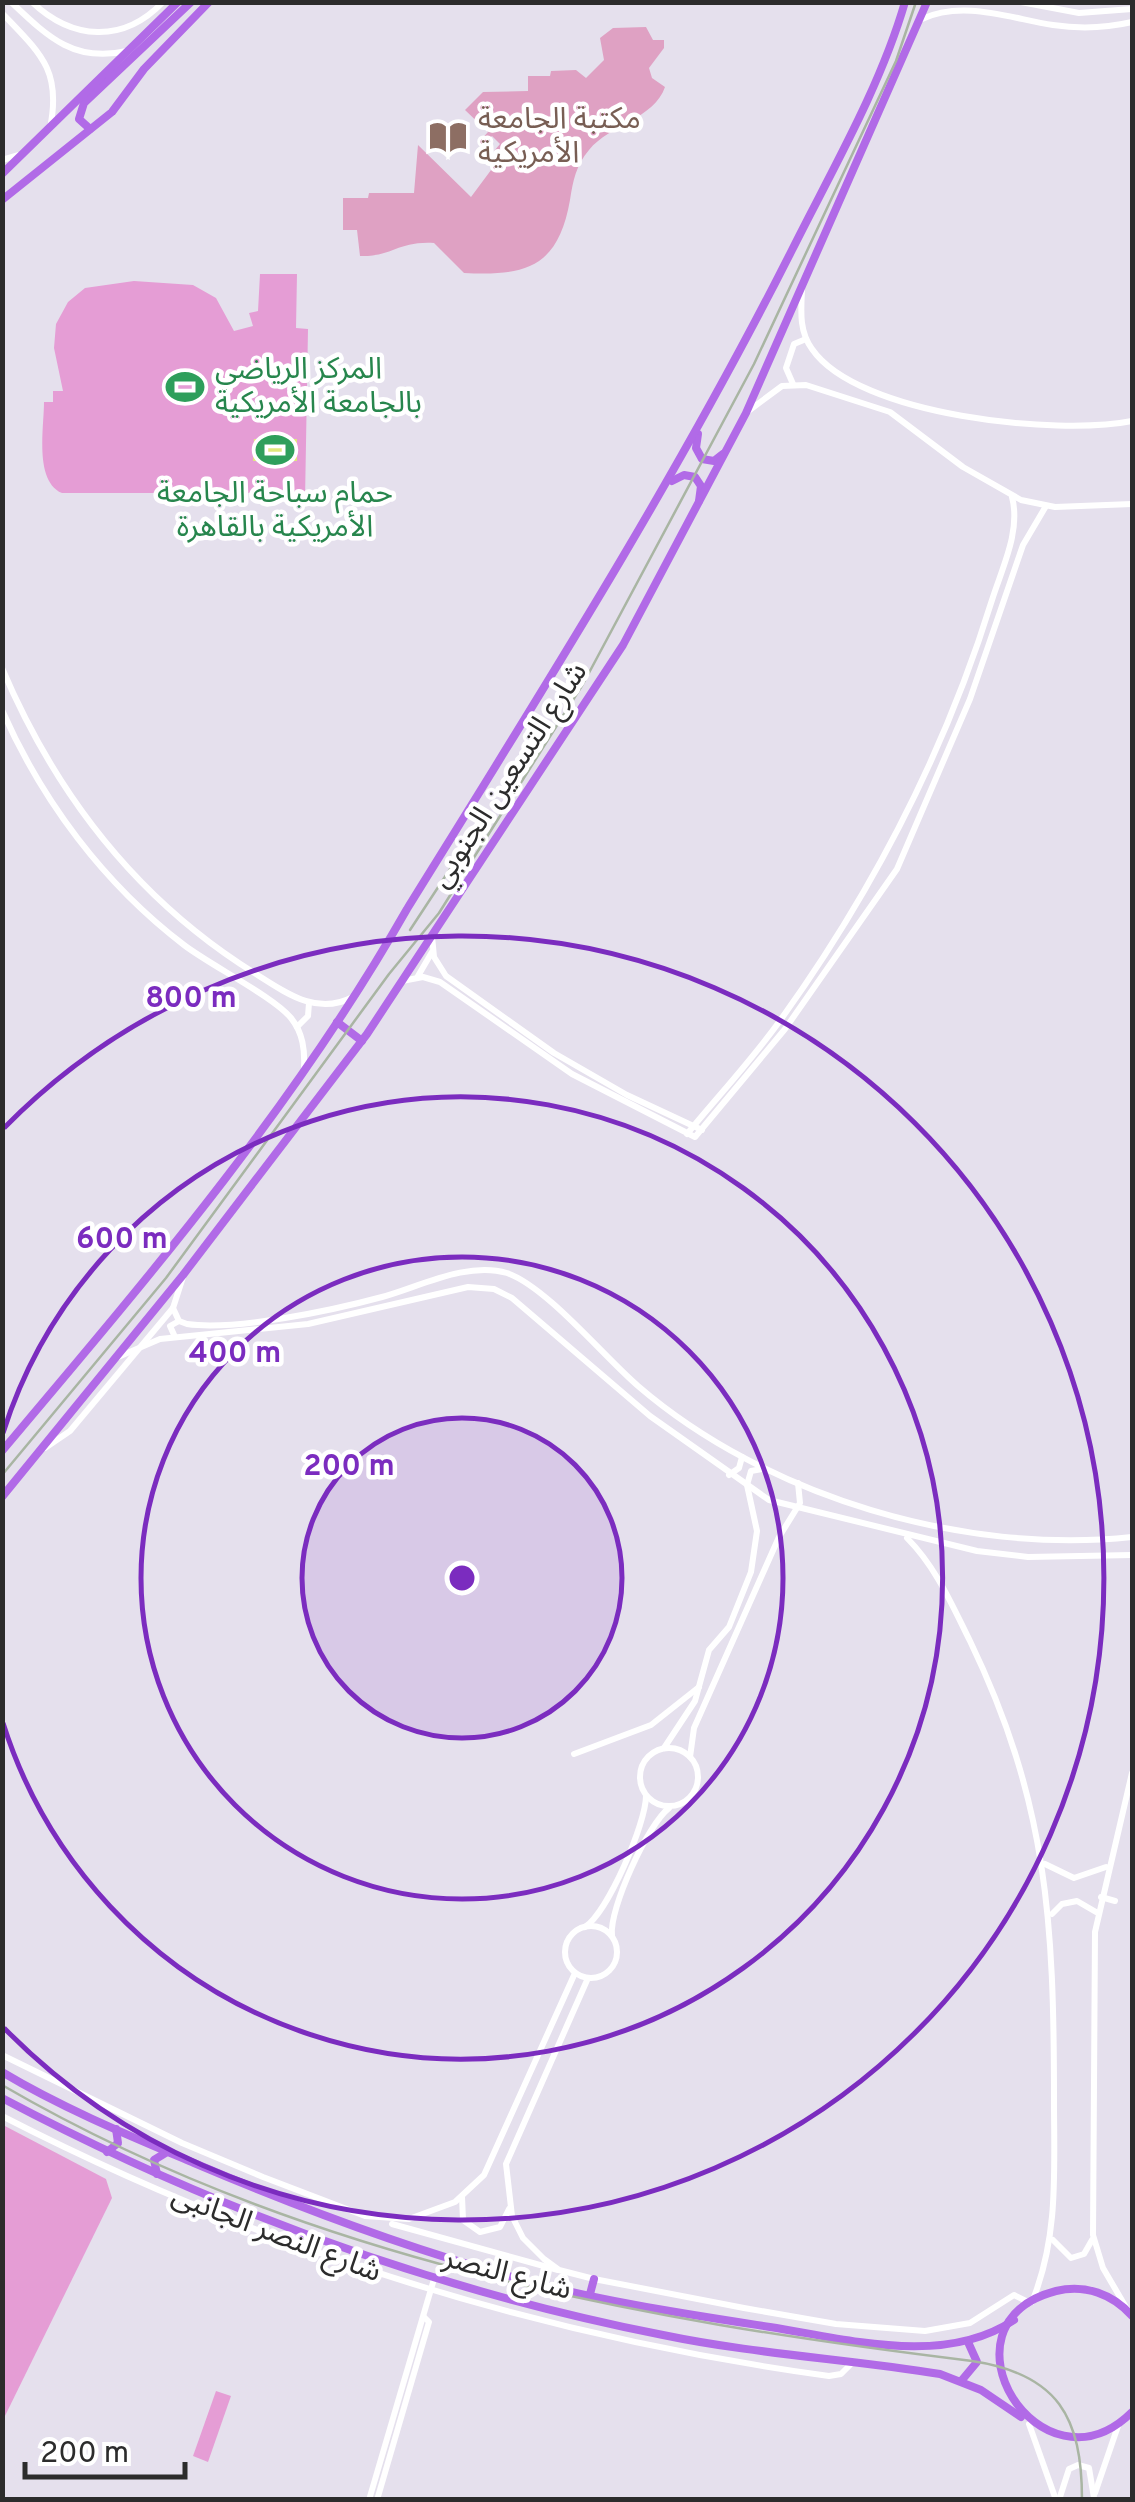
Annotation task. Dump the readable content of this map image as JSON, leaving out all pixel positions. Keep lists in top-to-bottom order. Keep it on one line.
{"streets":{"main road":["شارع التسعين الجنوبي","شارع النصر"],"street":["شارع النصر الجانبى"]},"crossings":[["شارع النصر الجانبى","شارع النصر"]],"places":{"library":["مكتبة الجامعة الأمريكية"],"sports":["المركز الرياضي بالجامعة الأمريكية","حمام سباحة الجامعة الأمريكية بالقاهرة"]},"scale_bar":"200 m","rings":["800 m","600 m","400 m","200 m"]}
